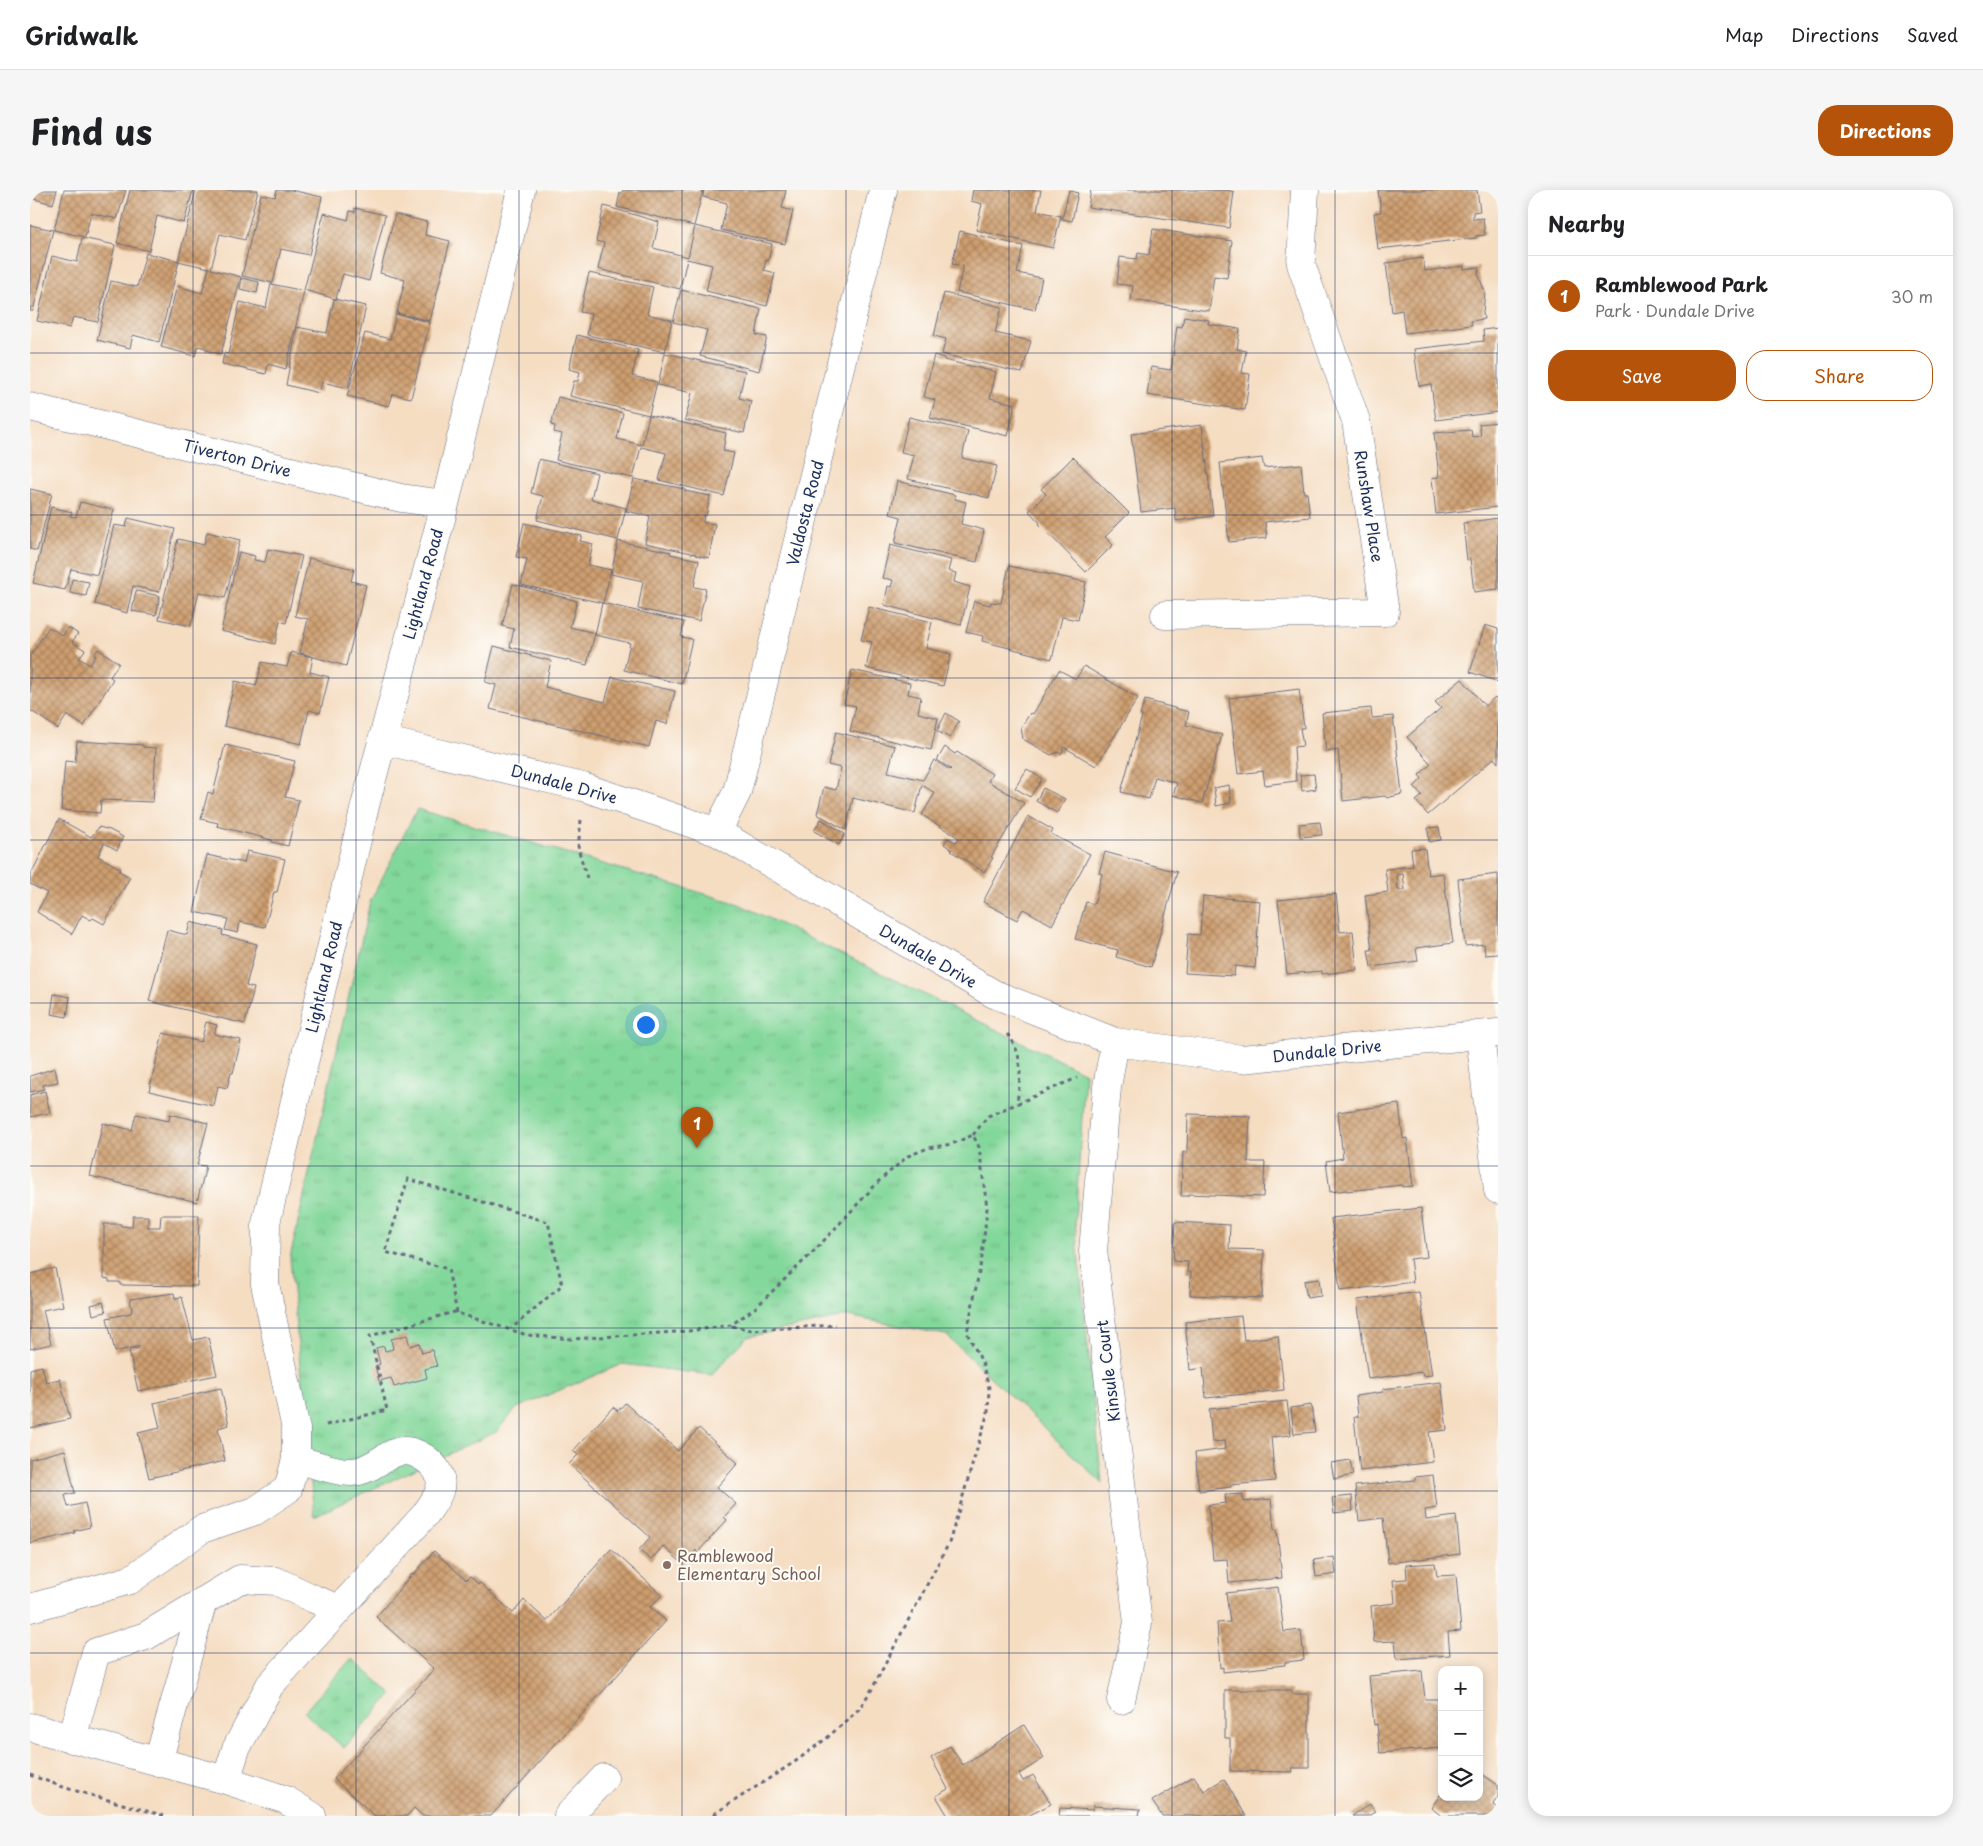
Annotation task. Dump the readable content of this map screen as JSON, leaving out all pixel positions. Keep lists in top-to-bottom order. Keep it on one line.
{"streets":{"street":["Tiverton Drive","Runshaw Place","Valdosta Road","Lightland Road","Dundale Drive","Kinsule Court"]},"crossings":[["Tiverton Drive","Lightland Road"],["Valdosta Road","Dundale Drive"],["Lightland Road","Dundale Drive"],["Dundale Drive","Kinsule Court"]],"places":["Ramblewood Elementary School"],"page":{"header":"Gridwalk","nav":["Map","Directions","Saved"],"title":"Find us","buttons":["Directions",["Save","Share"]],"heading":"Nearby","list":[{"mark":"1","name":"Ramblewood Park","note":"Park · Dundale Drive","value":"30 m"}],"pins":"1","map_buttons":["+","−"]}}
